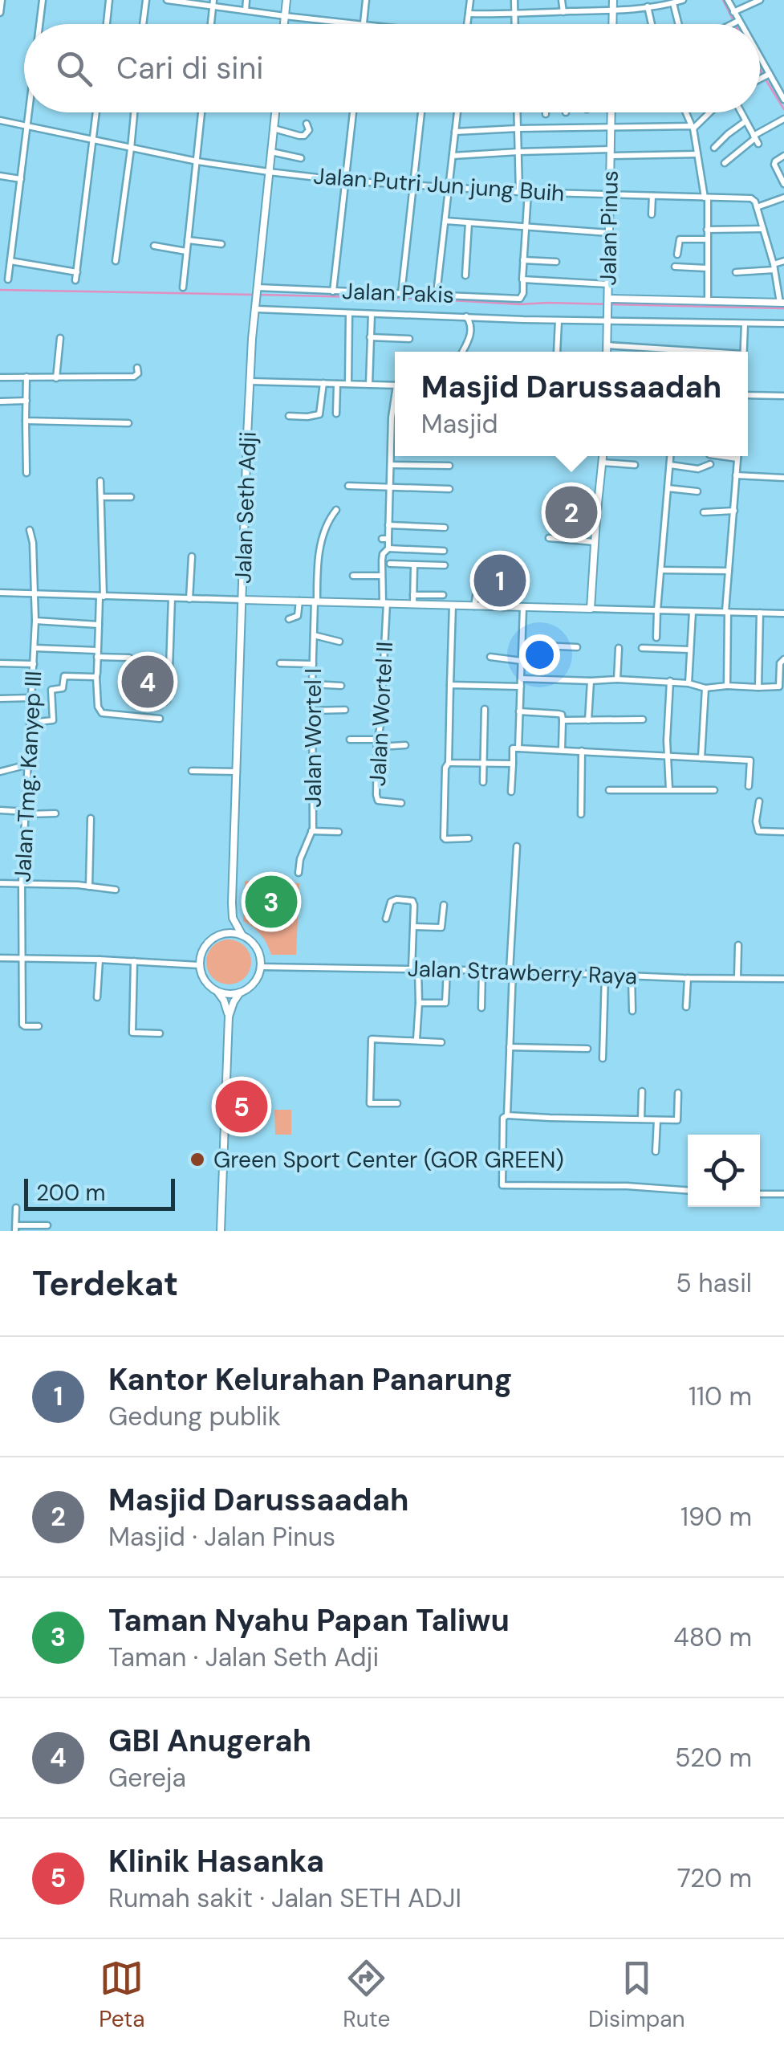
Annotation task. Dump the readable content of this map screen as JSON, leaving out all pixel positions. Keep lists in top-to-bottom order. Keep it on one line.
{"streets":{"street":["Jalan Putri Jun jung Buih","Jalan Pinus","Jalan Pakis","Jalan Seth Adji","Jalan Wortel II","Jalan Wortel I","Jalan Tmg. Kanyep III","Jalan Strawberry Raya"]},"crossings":[["Jalan Putri Jun jung Buih","Jalan Pinus"],["Jalan Putri Jun jung Buih","Jalan Seth Adji"],["Jalan Pakis","Jalan Seth Adji"]],"places":["Green Sport Center (GOR GREEN)"],"scale_bar":"200 m","page":{"search":"Cari di sini","popup":["Masjid Darussaadah","Masjid"],"pins":["2","1","4","3","5"],"scale":"200 m","heading":["Terdekat","5 hasil"],"list":[{"mark":"1","name":"Kantor Kelurahan Panarung","note":"Gedung publik","value":"110 m"},{"mark":"2","name":"Masjid Darussaadah","note":"Masjid · Jalan Pinus","value":"190 m"},{"mark":"3","name":"Taman Nyahu Papan Taliwu","note":"Taman · Jalan Seth Adji","value":"480 m"},{"mark":"4","name":"GBI Anugerah","note":"Gereja","value":"520 m"},{"mark":"5","name":"Klinik Hasanka","note":"Rumah sakit · Jalan SETH ADJI","value":"720 m"}],"nav":["Peta","Rute","Disimpan"]}}
